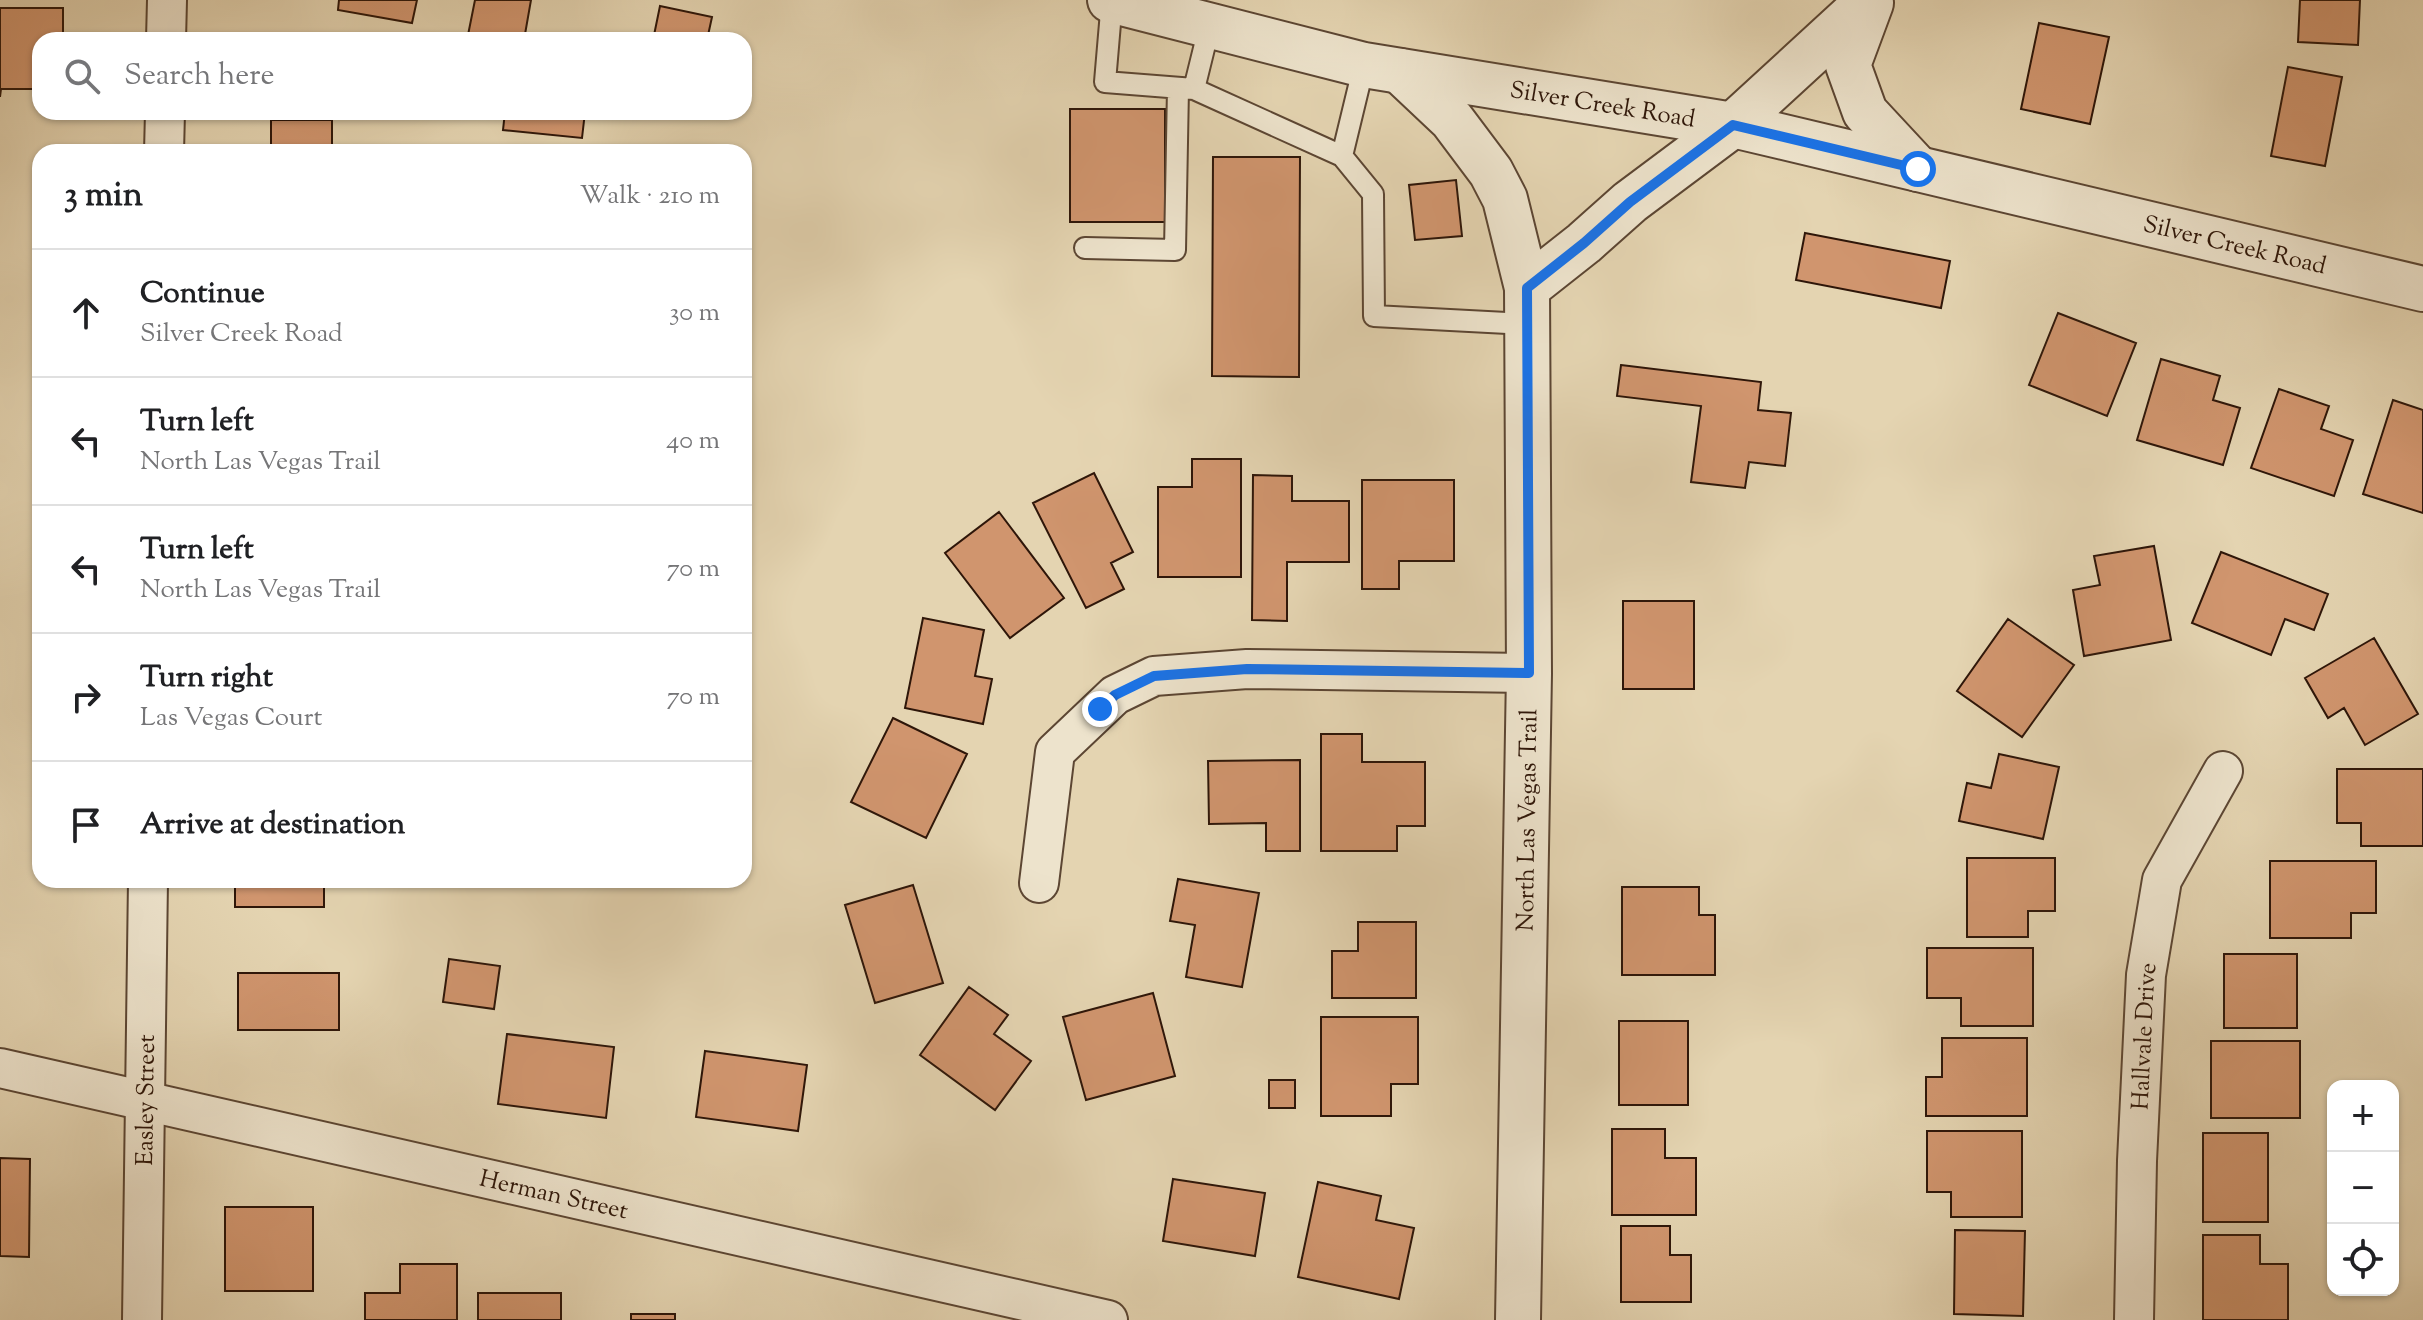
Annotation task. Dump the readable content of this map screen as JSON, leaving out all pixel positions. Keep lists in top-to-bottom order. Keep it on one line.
{"streets":{"street":["Silver Creek Road","North Las Vegas Trail","Hallvale Drive","Easley Street","Herman Street"]},"crossings":[["Silver Creek Road","North Las Vegas Trail"],["Easley Street","Herman Street"]],"page":{"search":"Search here","heading":["3 min","Walk · 210 m"],"list":[["Continue","Silver Creek Road","30 m"],["Turn left","North Las Vegas Trail","40 m"],["Turn left","North Las Vegas Trail","70 m"],["Turn right","Las Vegas Court","70 m"],"Arrive at destination"],"map_buttons":["+","−"]}}
